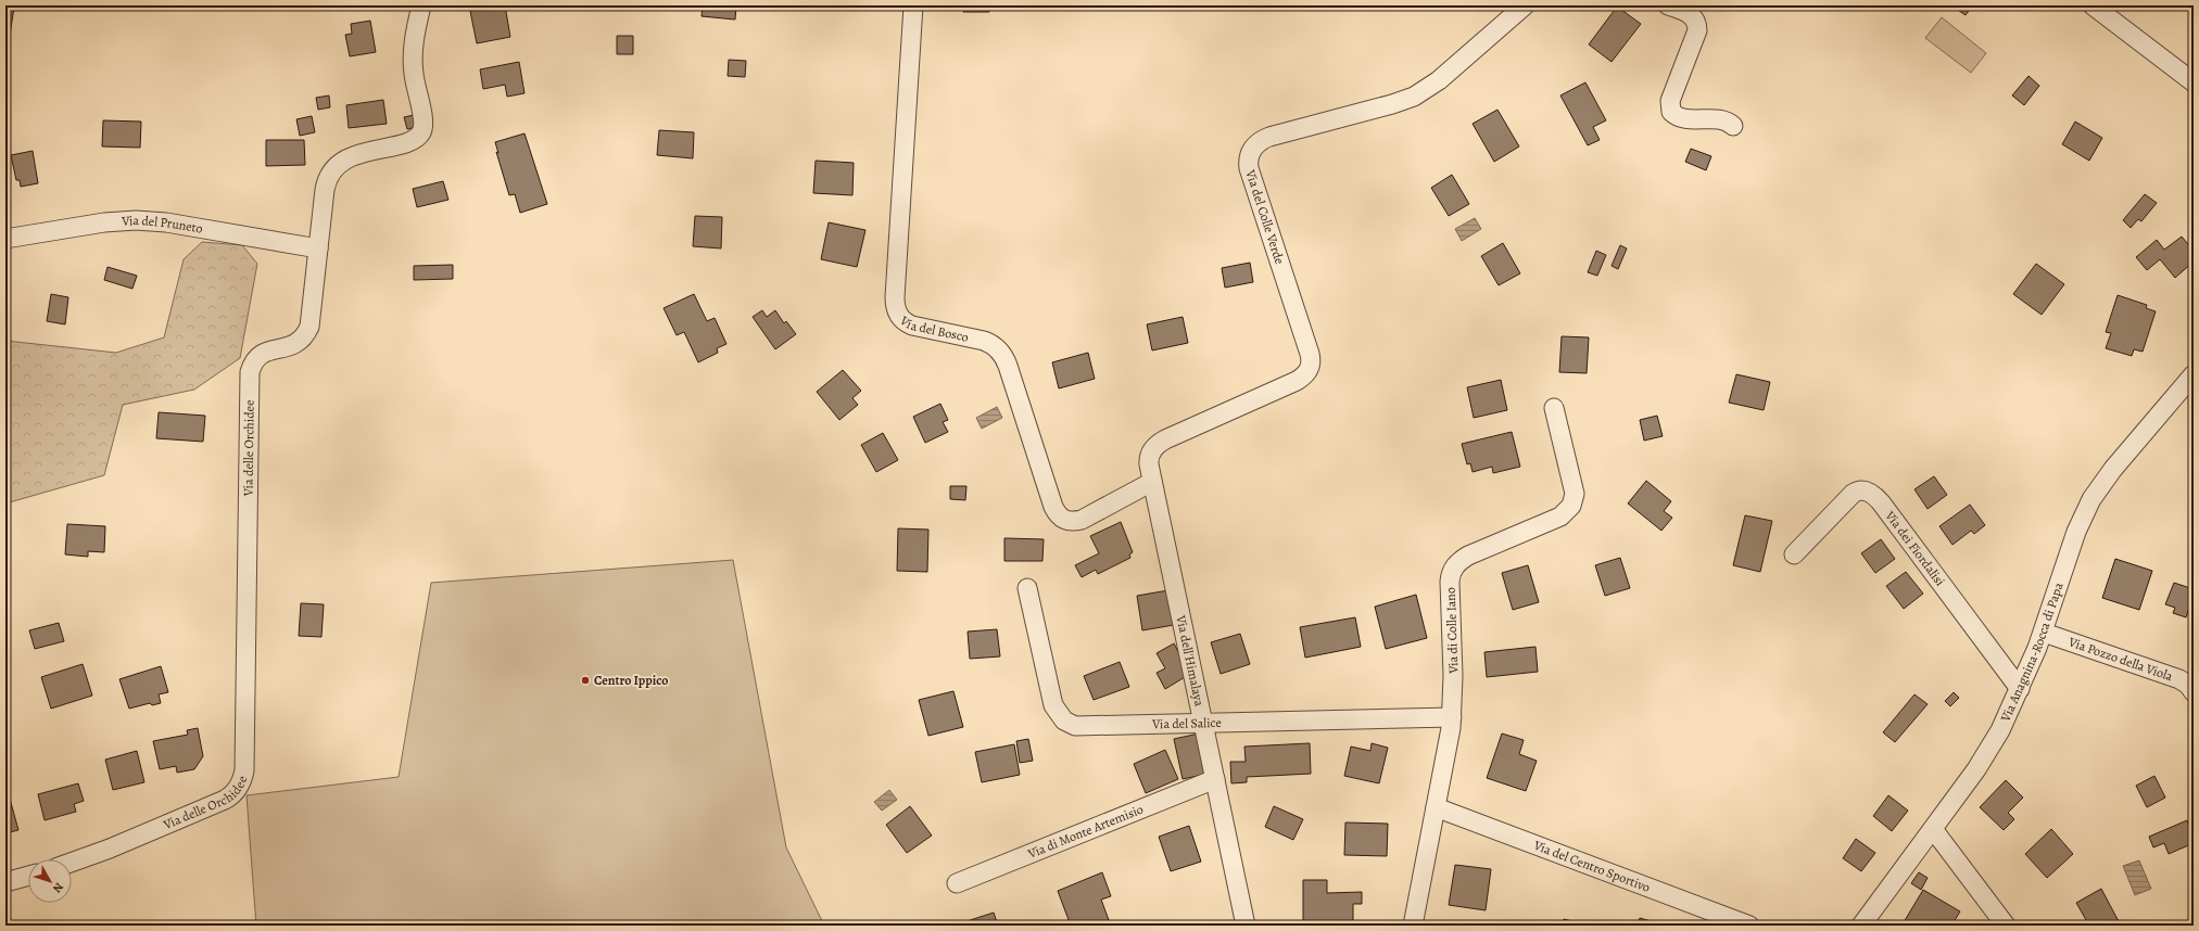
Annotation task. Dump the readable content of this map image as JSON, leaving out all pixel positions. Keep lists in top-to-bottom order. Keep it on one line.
{"streets":{"street":["Via del Colle Verde","Via del Pruneto","Via del Bosco","Via delle Orchidee","Via dei Fiordalisi","Via di Colle Iano","Via Anagnina-Rocca di Papa","Via Pozzo della Viola","Via dell'Himalaya","Via del Salice","Via di Monte Artemisio","Via del Centro Sportivo"]},"crossings":[["Via del Colle Verde","Via dell'Himalaya"],["Via del Pruneto","Via delle Orchidee"],["Via del Bosco","Via dell'Himalaya"],["Via dei Fiordalisi","Via Anagnina-Rocca di Papa"],["Via di Colle Iano","Via del Salice"],["Via di Colle Iano","Via del Centro Sportivo"],["Via Anagnina-Rocca di Papa","Via Pozzo della Viola"],["Via dell'Himalaya","Via del Salice"],["Via dell'Himalaya","Via di Monte Artemisio"]],"places":["Centro Ippico"],"north":"bottom right"}
